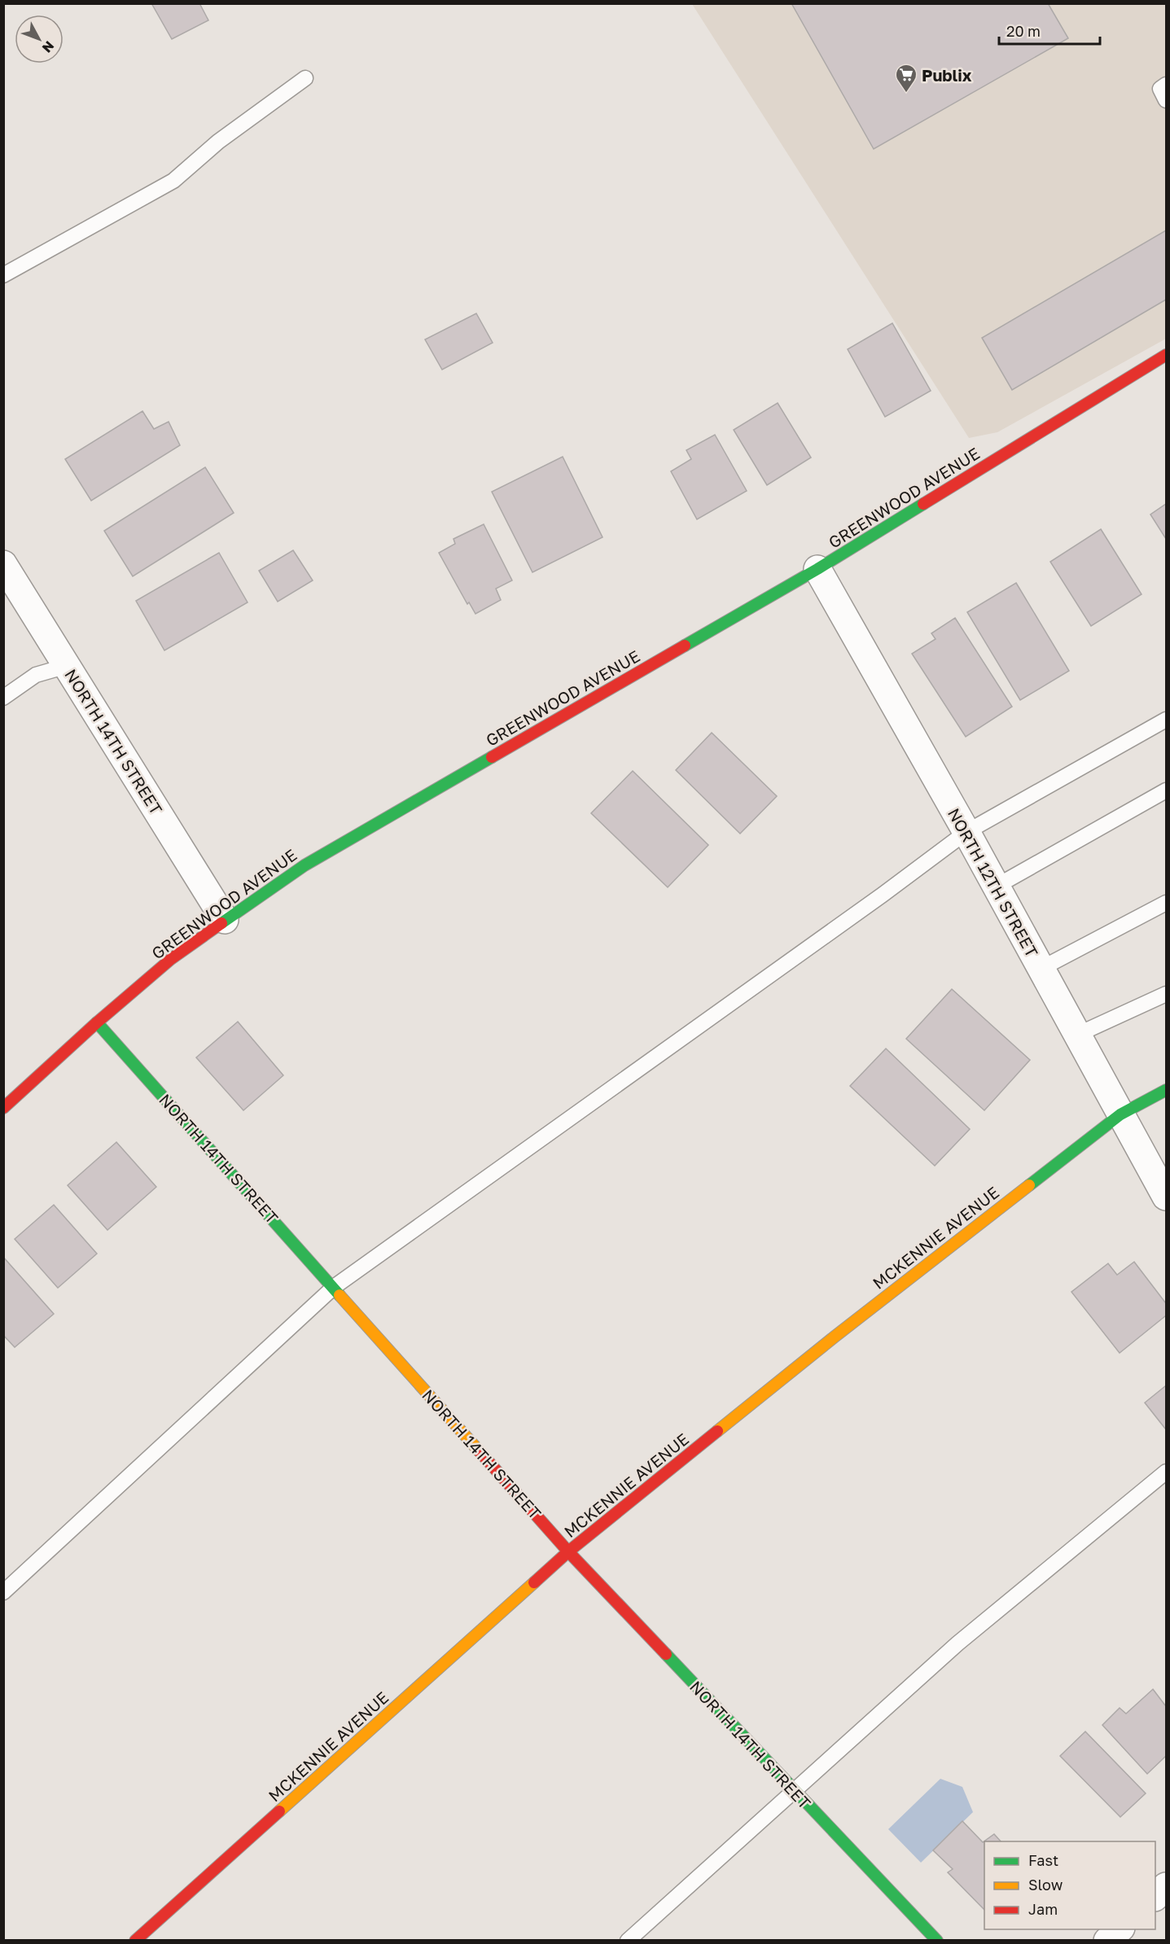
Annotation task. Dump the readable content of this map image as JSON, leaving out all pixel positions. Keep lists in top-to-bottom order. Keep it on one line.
{"streets":{"street":["GREENWOOD AVENUE","NORTH 14TH STREET","NORTH 12TH STREET","MCKENNIE AVENUE"]},"crossings":[["GREENWOOD AVENUE","NORTH 14TH STREET"],["GREENWOOD AVENUE","NORTH 12TH STREET"],["NORTH 14TH STREET","MCKENNIE AVENUE"],["NORTH 12TH STREET","MCKENNIE AVENUE"]],"places":{"supermarket":["Publix"]},"legend":["Fast","Slow","Jam"],"scale_bar":"20 m","north":"bottom right"}
